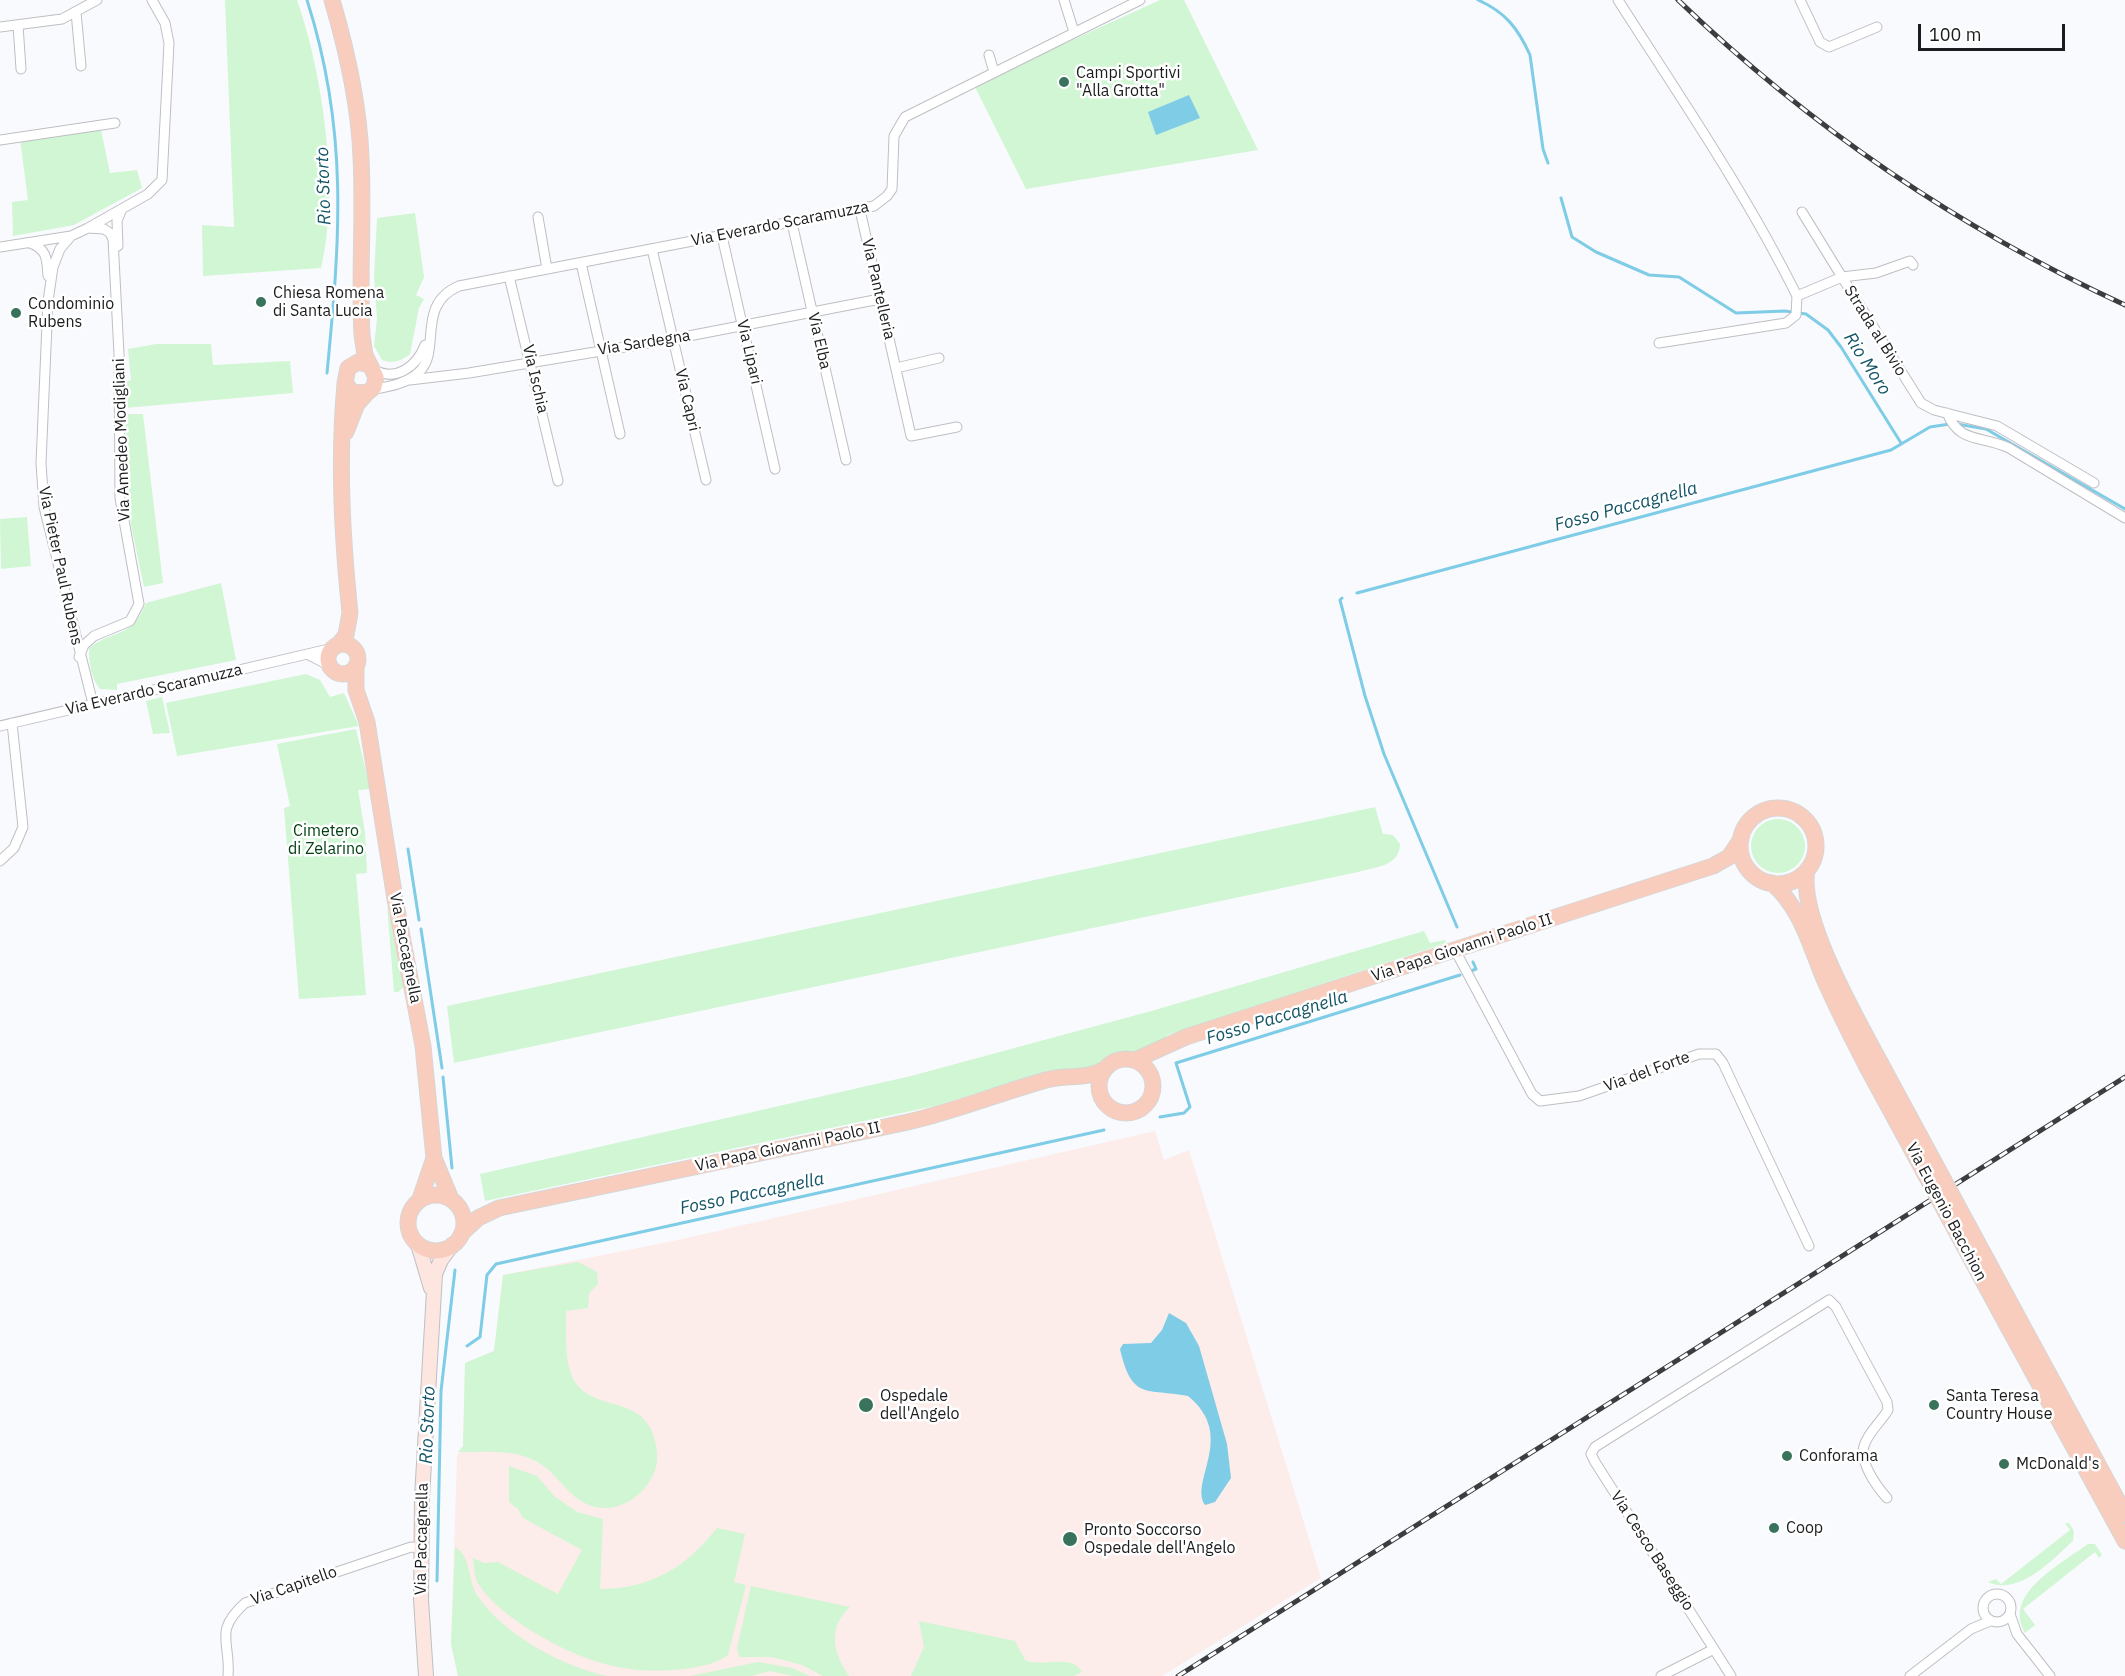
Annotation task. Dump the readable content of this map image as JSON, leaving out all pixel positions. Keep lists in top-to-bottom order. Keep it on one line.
{"streets":{"main road":["Via Paccagnella","Via Papa Giovanni Paolo II","Via Eugenio Bacchion"],"street":["Via Everardo Scaramuzza","Via Pantelleria","Strada al Bivio","Via Elba","Via Sardegna","Via Lipari","Via Ischia","Via Capri","Via Amedeo Modigliani","Via Pieter Paul Rubens","Via del Forte","Via Cesco Baseggio","Via Capitello"]},"crossings":[["Via Everardo Scaramuzza","Via Pantelleria"],["Via Everardo Scaramuzza","Via Elba"],["Via Everardo Scaramuzza","Via Sardegna"],["Via Everardo Scaramuzza","Via Lipari"],["Via Everardo Scaramuzza","Via Ischia"],["Via Everardo Scaramuzza","Via Capri"],["Via Everardo Scaramuzza","Via Pieter Paul Rubens"],["Via Everardo Scaramuzza","Via Paccagnella"],["Via Pantelleria","Via Sardegna"],["Via Elba","Via Sardegna"],["Via Sardegna","Via Lipari"],["Via Sardegna","Via Ischia"],["Via Sardegna","Via Capri"],["Via Paccagnella","Via Papa Giovanni Paolo II"],["Via Paccagnella","Via Capitello"],["Via Papa Giovanni Paolo II","Via del Forte"],["Via Papa Giovanni Paolo II","Via Eugenio Bacchion"]],"water":["Rio Storto","Rio Moro","Fosso Paccagnella"],"parks":["Cimetero di Zelarino"],"places":["Campi Sportivi \"Alla Grotta\"","Chiesa Romena di Santa Lucia","Condominio Rubens","Ospedale dell'Angelo","Santa Teresa Country House","Conforama","McDonald's","Coop","Pronto Soccorso Ospedale dell'Angelo"],"scale_bar":"100 m"}
